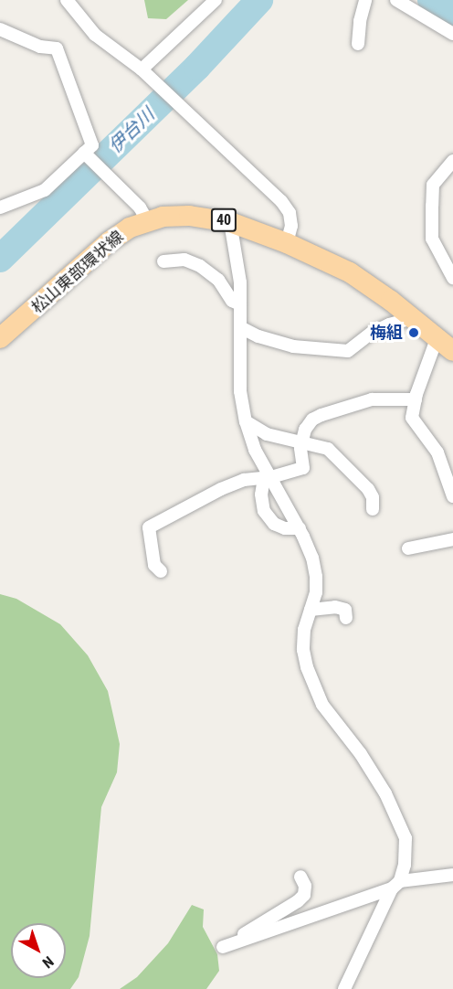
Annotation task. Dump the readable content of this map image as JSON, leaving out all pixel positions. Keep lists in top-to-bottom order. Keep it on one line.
{"streets":{"main road":["40","松山東部環状線"]},"water":["伊台川"],"places":["梅組"],"north":"bottom right"}
